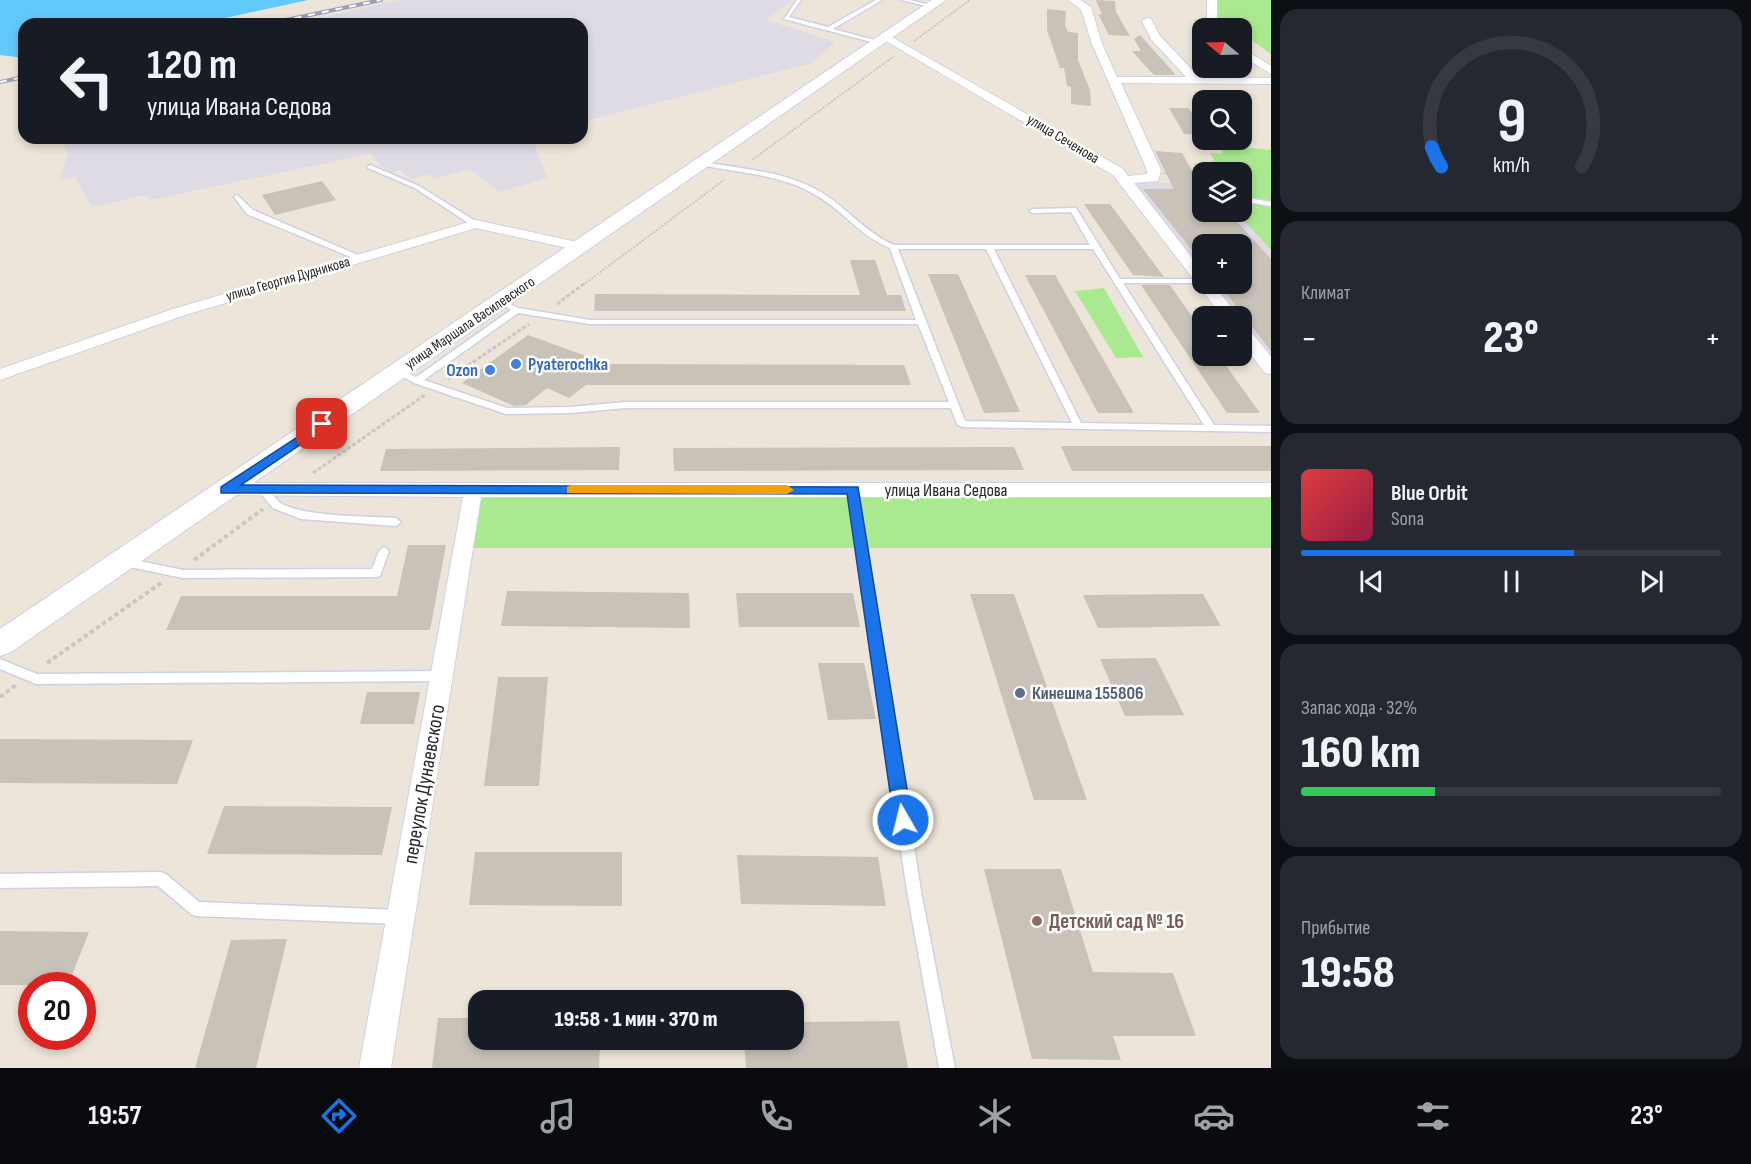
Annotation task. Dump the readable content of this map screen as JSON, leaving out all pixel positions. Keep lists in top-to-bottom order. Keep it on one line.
{"streets":{"street":["улица Сеченова","улица Георгия Дудникова","улица Маршала Василевского","улица Ивана Седова","переулок Дунаевского"]},"crossings":[["улица Сеченова","улица Маршала Василевского"],["улица Георгия Дудникова","улица Маршала Василевского"],["улица Маршала Василевского","улица Ивана Седова"]],"places":["Pyaterochka","Ozon","Кинешма 155806","Детский сад № 16"],"north":"left","page":{"map_buttons":["+","−"],"turn":["120 m","улица Ивана Седова"],"tile":["Климат",["Запас хода · 32%","160 km"],["Прибытие","19:58"]],"heat":["−","23°","+"],"song":["Blue Orbit","Sona"],"limit":"20","trip":"19:58 · 1 мин · 370 m","tabs":["19:57","23°"],"gauge":["9","km/h"]}}
